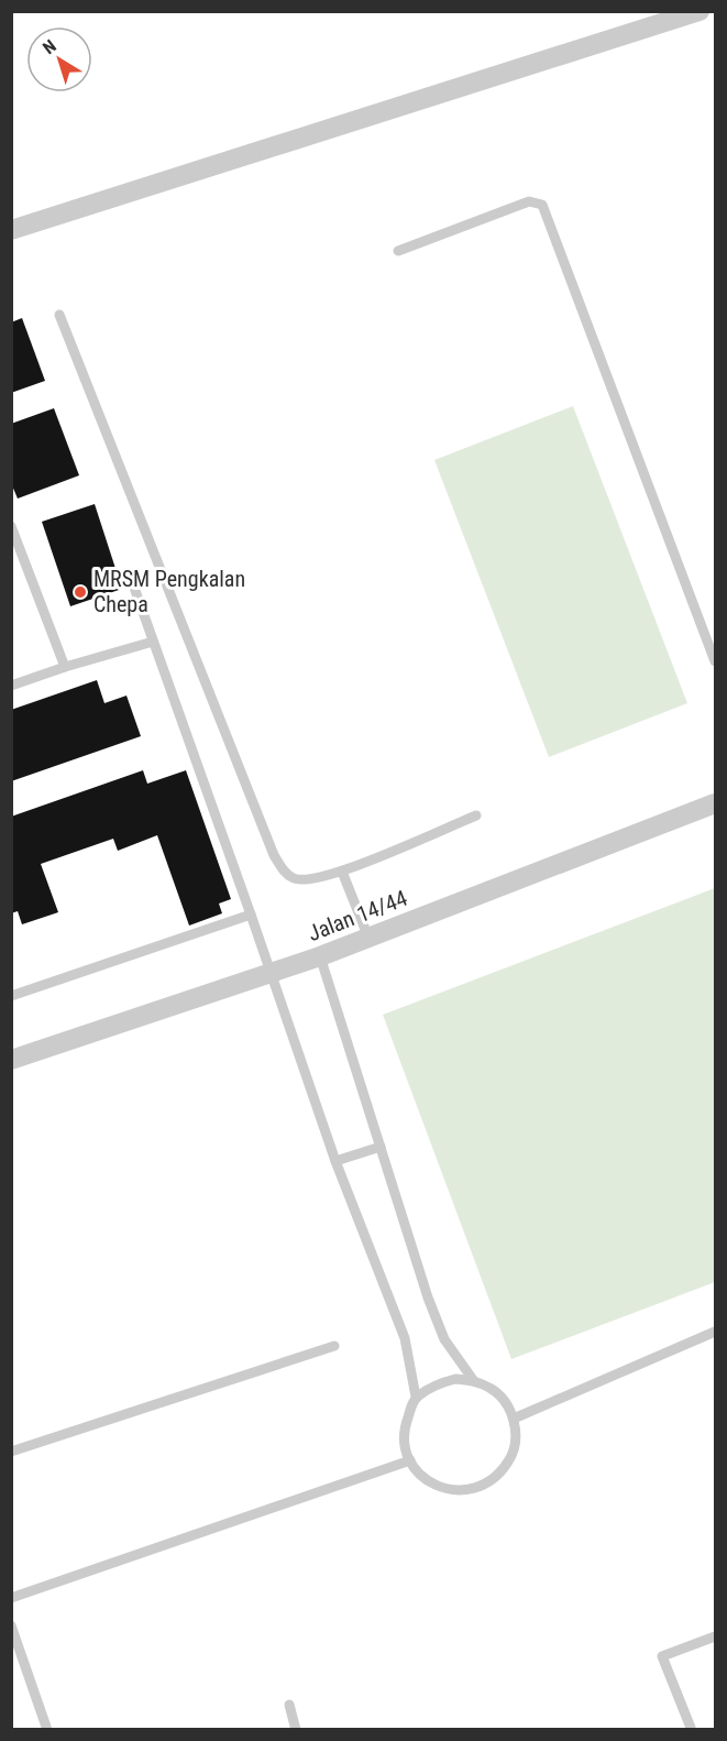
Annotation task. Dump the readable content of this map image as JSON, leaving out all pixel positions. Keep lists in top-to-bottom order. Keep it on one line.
{"streets":{"street":["Jalan 14/44"]},"places":["MRSM Pengkalan Chepa"],"north":"top left"}
